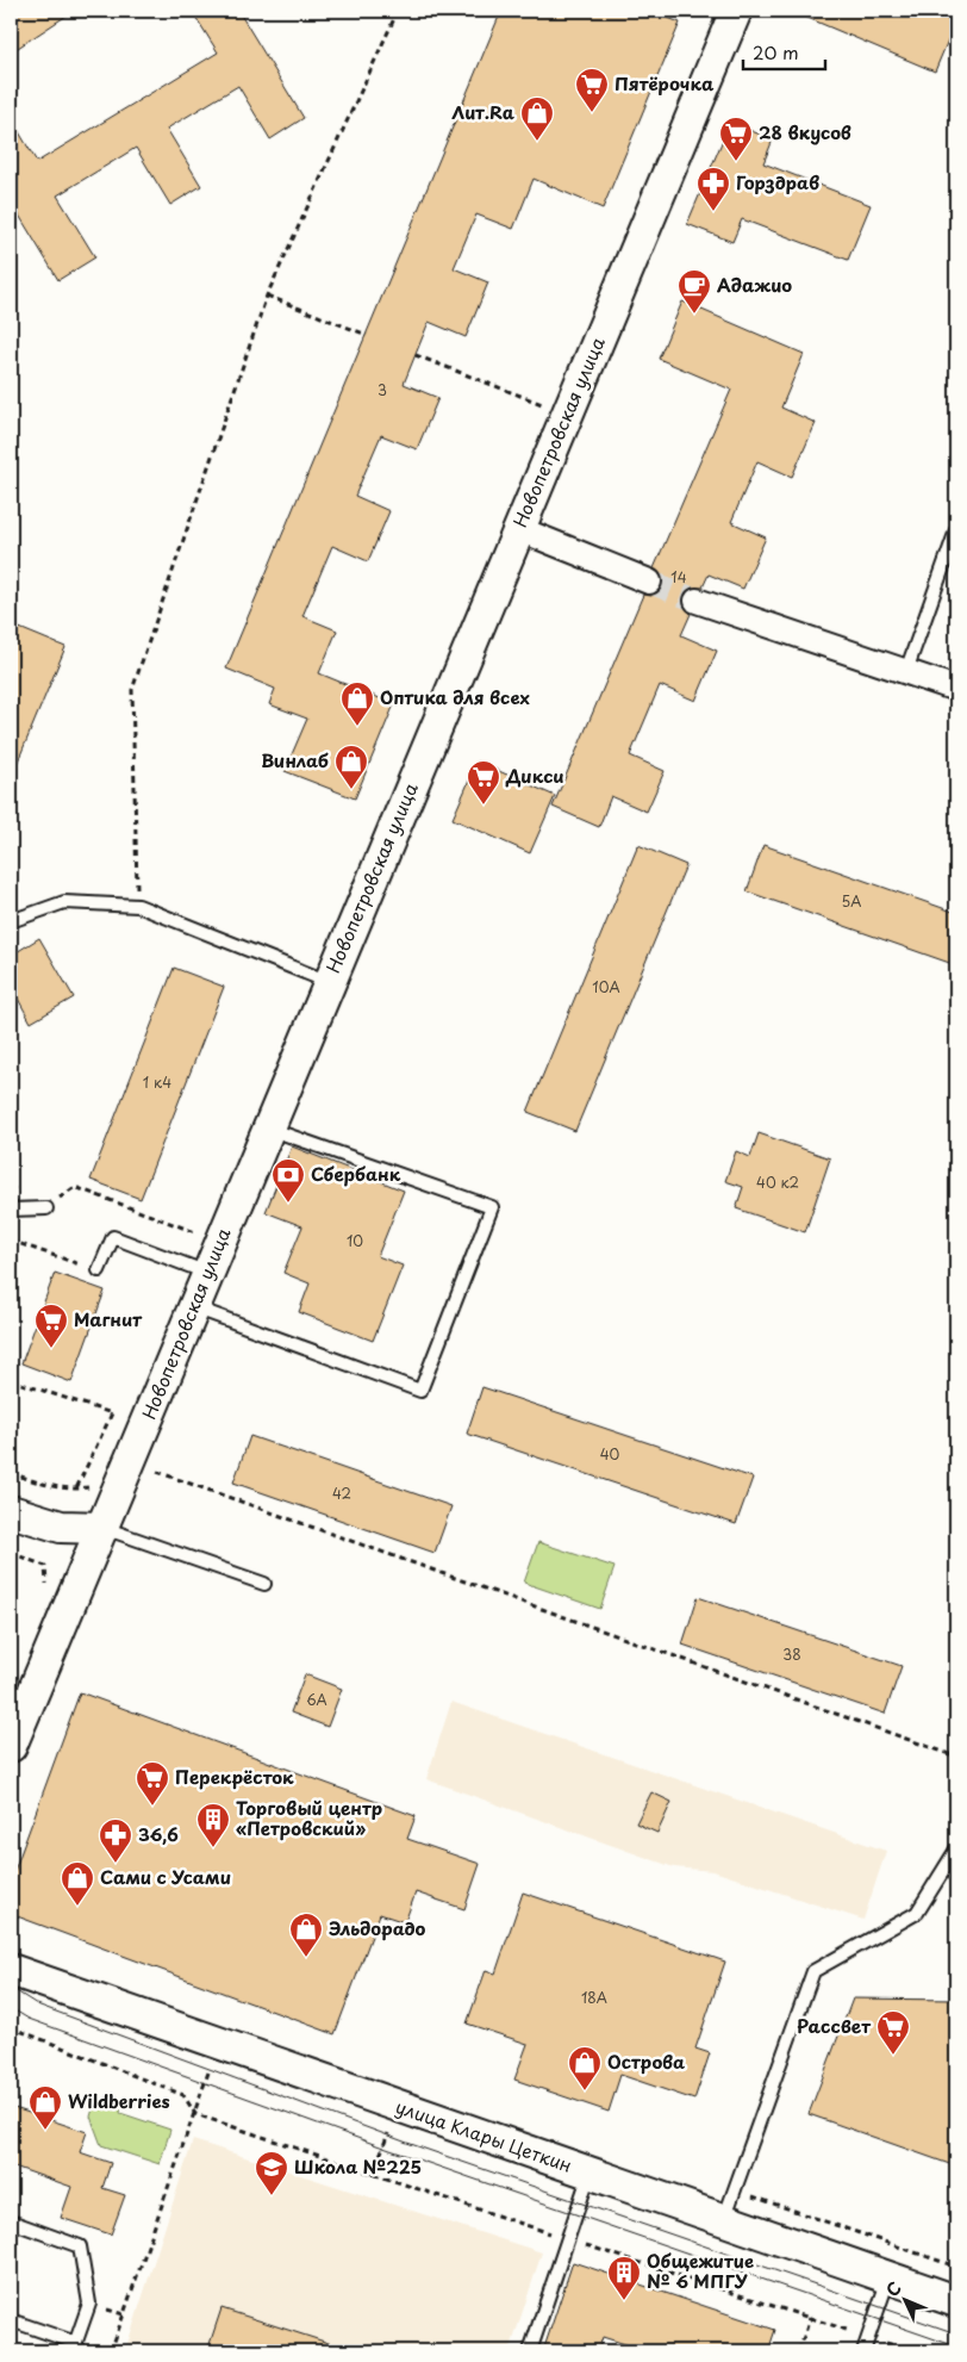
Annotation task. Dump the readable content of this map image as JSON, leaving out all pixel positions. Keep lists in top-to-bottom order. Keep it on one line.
{"streets":{"street":["Новопетровская улица","улица Клары Цеткин"]},"places":{"supermarket":["Пятёрочка","28 вкусов","Дикси","Магнит","Перекрёсток","Рассвет"],"shop":["Лит.Ra","Оптика для всех","Винлаб","Сами с Усами","Эльдорадо","Острова","Wildberries"],"pharmacy":["Горздрав","36,6"],"cafe":["Адажио"],"bank":["Сбербанк"],"building":["Торговый центр «Петровский»","Общежитие № 6 МПГУ"],"school or university":["Школа №225"]},"house_numbers":["3","14","5А","10А","1 к4","40 к2","10","40","42","38","6А","18А"],"scale_bar":"20 m","north":"top left"}
